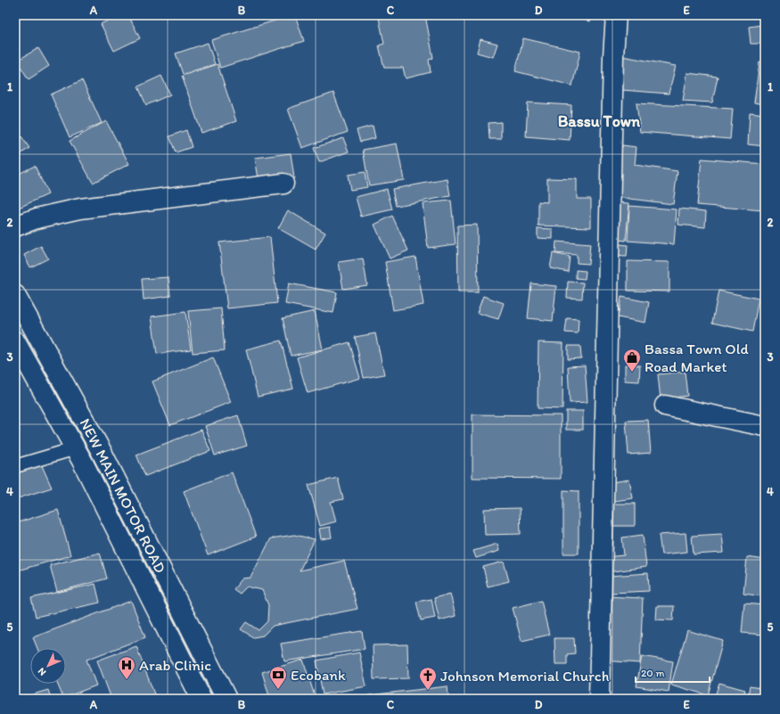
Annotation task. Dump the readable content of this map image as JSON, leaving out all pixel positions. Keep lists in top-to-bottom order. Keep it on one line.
{"streets":{"main road":["NEW MAIN MOTOR ROAD"]},"districts":["Bassu Town"],"places":{"shop":["Bassa Town Old Road Market"],"hospital":["Arab Clinic"],"bank":["Ecobank"],"church":["Johnson Memorial Church"]},"scale_bar":"20 m","north":"bottom left","grid":{"columns":["A","B","C","D","E"],"rows":["1","2","3","4","5"]}}
